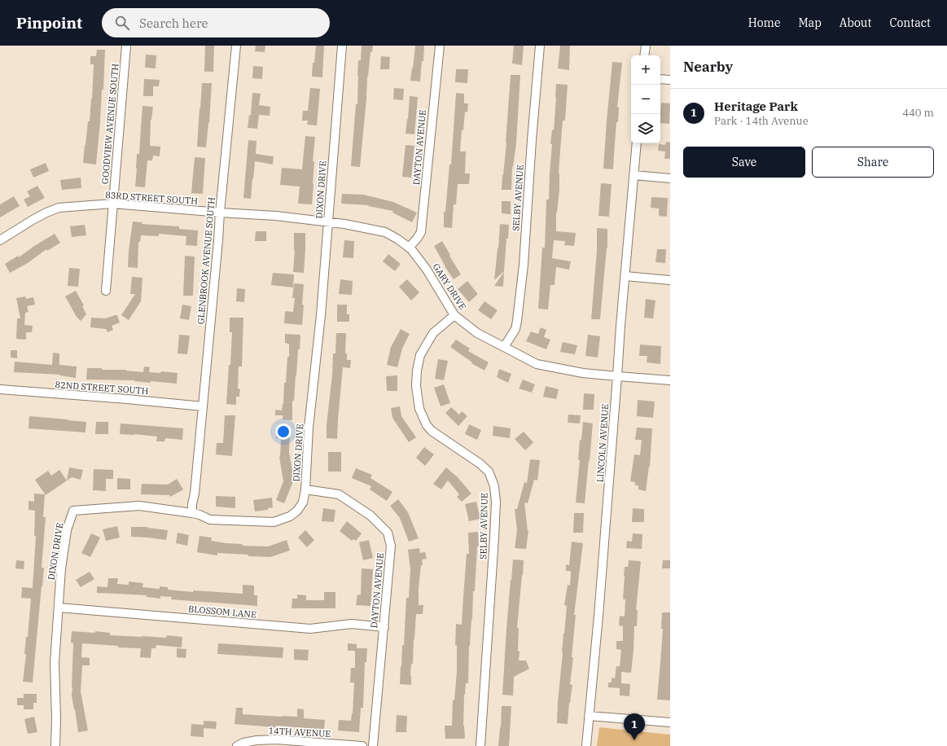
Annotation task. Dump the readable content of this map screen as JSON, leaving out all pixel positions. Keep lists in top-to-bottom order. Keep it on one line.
{"streets":{"street":["GOODVIEW AVENUE SOUTH","DAYTON AVENUE","DIXON DRIVE","83RD STREET SOUTH","SELBY AVENUE","GLENBROOK AVENUE SOUTH","GARY DRIVE","82ND STREET SOUTH","LINCOLN AVENUE","BLOSSOM LANE","14TH AVENUE"]},"crossings":[["GOODVIEW AVENUE SOUTH","83RD STREET SOUTH"],["DAYTON AVENUE","DIXON DRIVE"],["DAYTON AVENUE","GARY DRIVE"],["DAYTON AVENUE","BLOSSOM LANE"],["DIXON DRIVE","GLENBROOK AVENUE SOUTH"],["DIXON DRIVE","GARY DRIVE"],["DIXON DRIVE","BLOSSOM LANE"],["83RD STREET SOUTH","GLENBROOK AVENUE SOUTH"],["83RD STREET SOUTH","GARY DRIVE"],["SELBY AVENUE","GARY DRIVE"],["GLENBROOK AVENUE SOUTH","82ND STREET SOUTH"],["GARY DRIVE","LINCOLN AVENUE"]],"page":{"header":"Pinpoint","search":"Search here","nav":["Home","Map","About","Contact"],"heading":"Nearby","map_buttons":["+","−"],"list":[{"mark":"1","name":"Heritage Park","note":"Park · 14th Avenue","value":"440 m"}],"buttons":["Save","Share"],"pins":"1"}}
